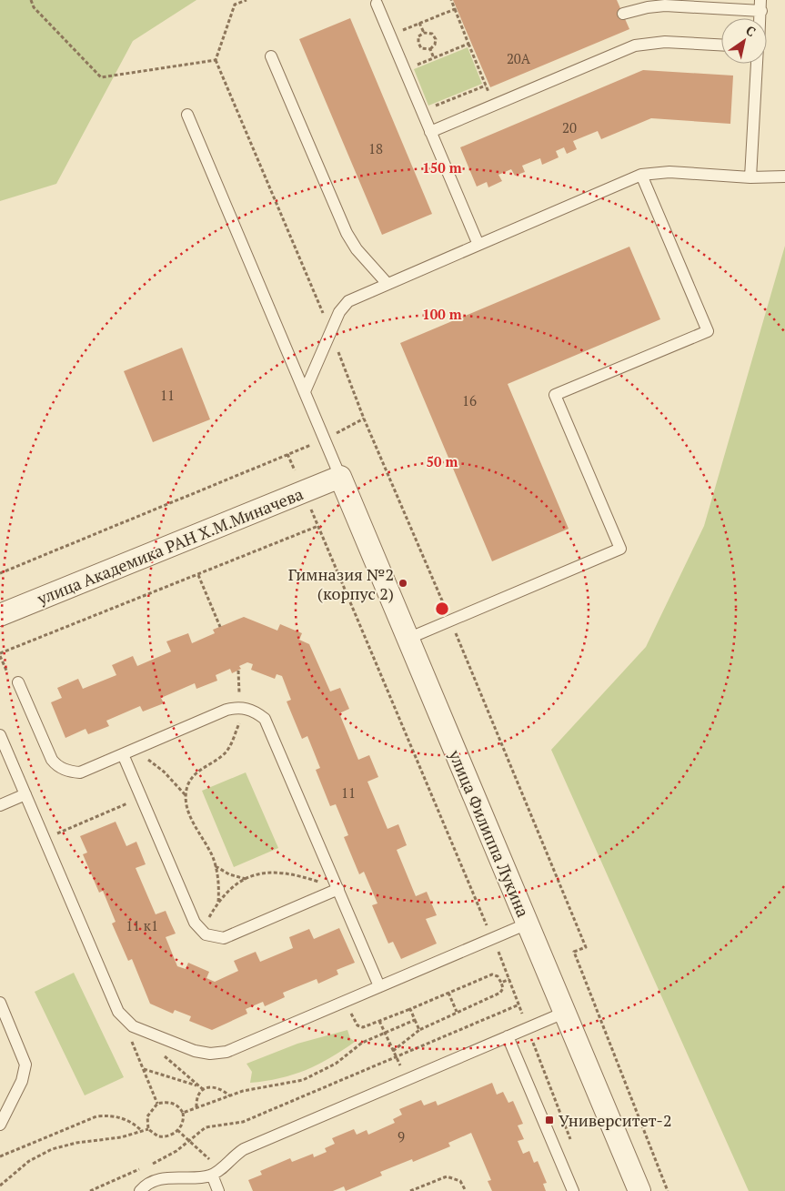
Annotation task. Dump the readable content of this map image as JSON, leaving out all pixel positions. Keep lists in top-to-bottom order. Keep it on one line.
{"streets":{"street":["улица Академика РАН Х.М.Миначева","улица Филиппа Лукина"]},"crossings":[["улица Академика РАН Х.М.Миначева","улица Филиппа Лукина"]],"places":{"other":["Гимназия №2 (корпус 2)"],"transit":["Университет-2"]},"house_numbers":["20А","20","18","11","16","11","11 к1","9"],"north":"top right","rings":["150 m","100 m","50 m"]}
